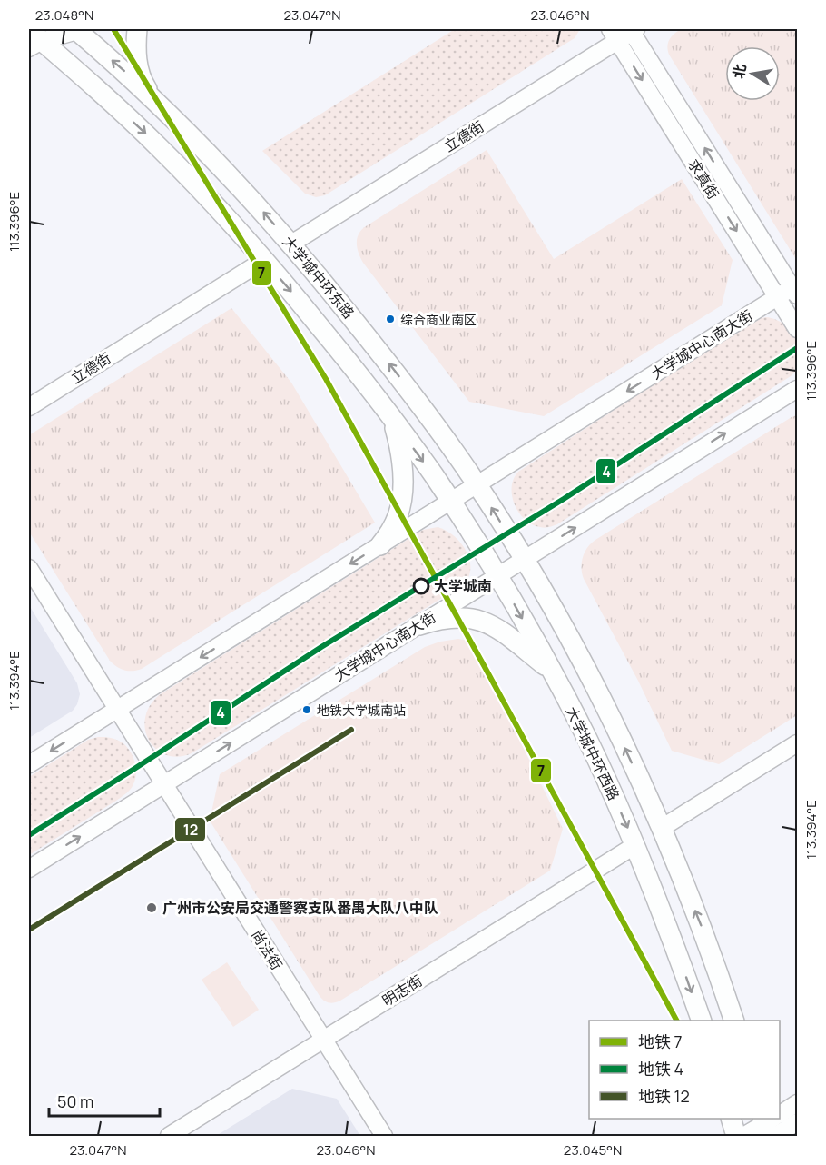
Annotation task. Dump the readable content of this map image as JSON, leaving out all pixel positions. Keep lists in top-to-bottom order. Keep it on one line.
{"streets":{"main road":["大学城中环东路","大学城中环西路"],"street":["立德街","求真街","大学城中心南大街","尚法街","明志街"]},"crossings":[["立德街","求真街"],["立德街","大学城中环东路"],["求真街","大学城中心南大街"],["大学城中环东路","大学城中心南大街"],["大学城中环东路","大学城中环西路"],["大学城中心南大街","大学城中环西路"],["大学城中心南大街","尚法街"],["大学城中环西路","明志街"],["尚法街","明志街"]],"places":["综合商业南区","大学城南","地铁大学城南站","广州市公安局交通警察支队番禺大队八中队"],"lines":["metro line 7","metro line 4","metro line 12"],"legend":["地铁 7","地铁 4","地铁 12"],"scale_bar":"50 m","north":"left","coordinates":["23.048°N","23.047°N","23.046°N","113.396°E","113.394°E","23.045°N"]}
